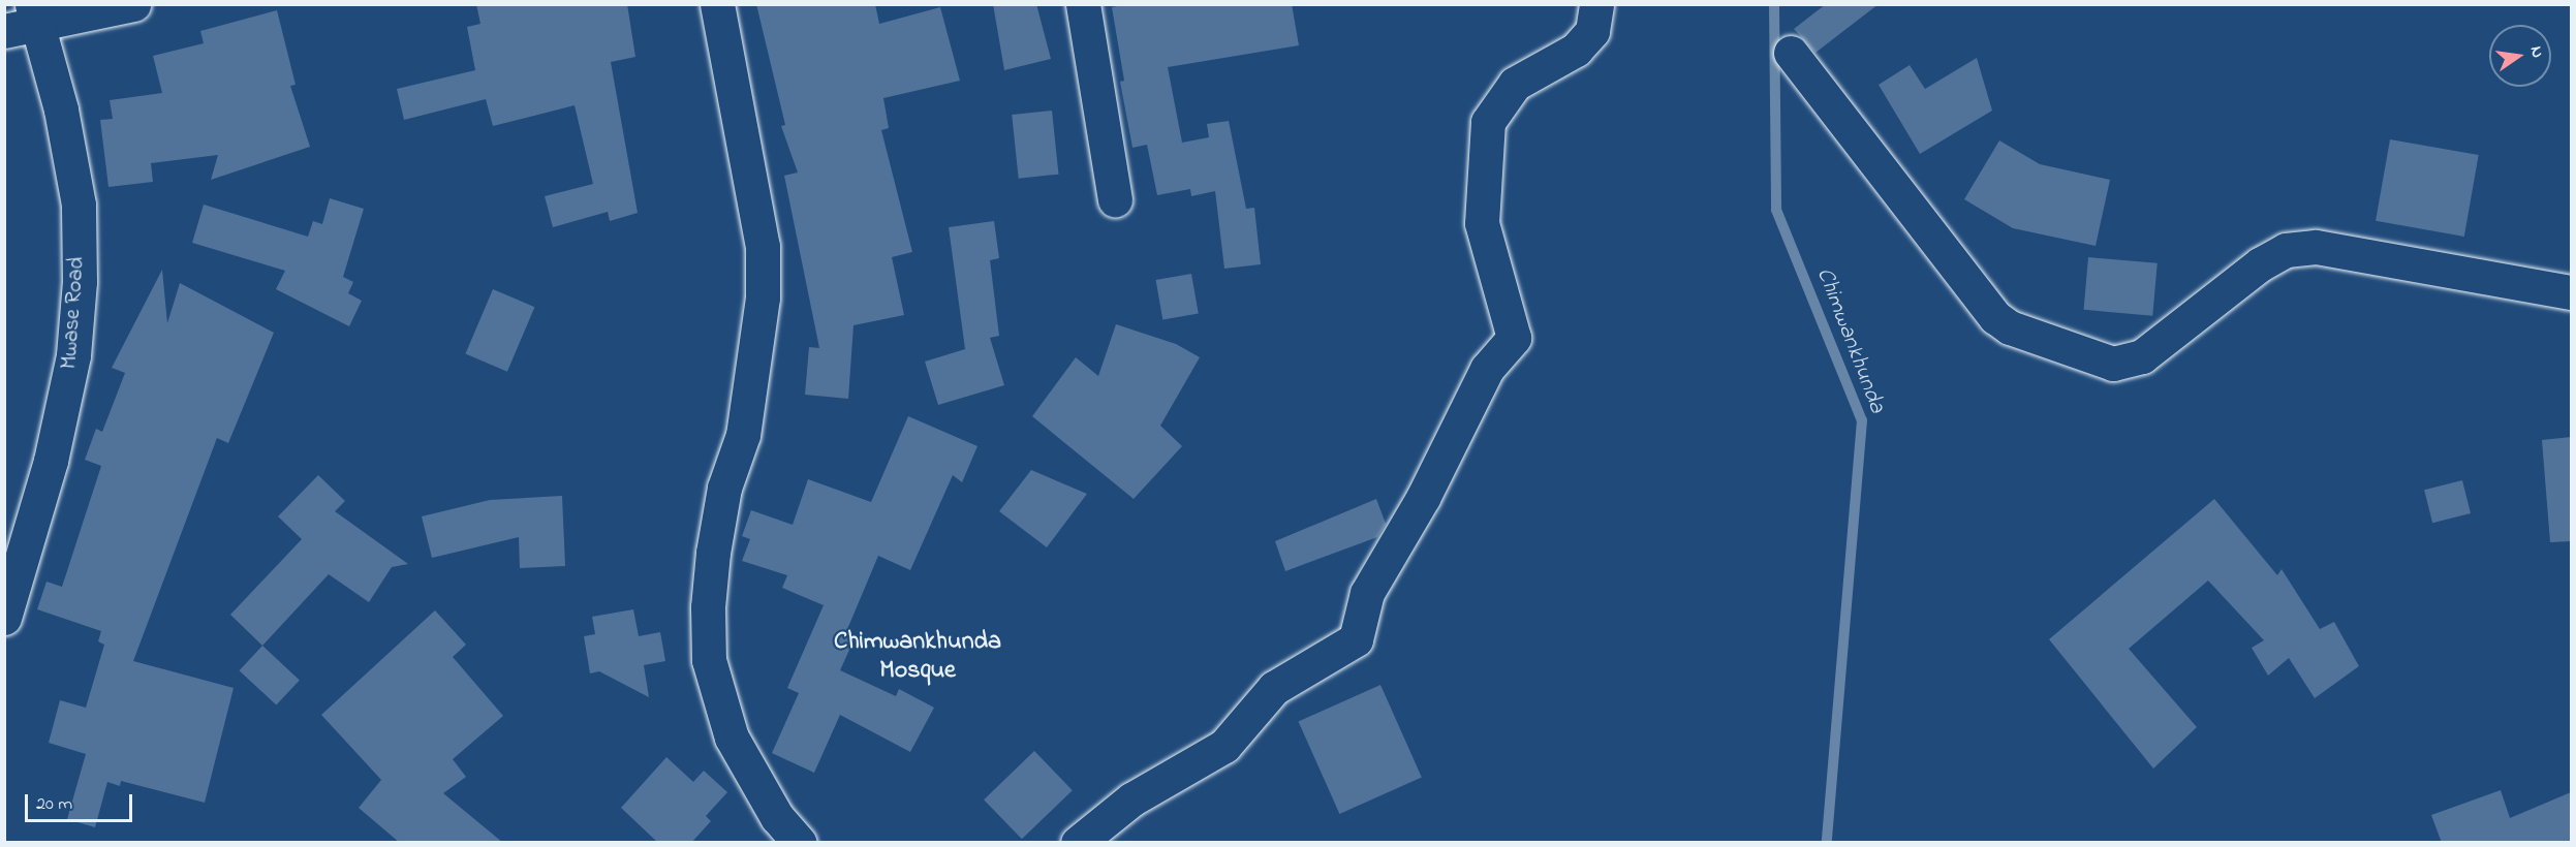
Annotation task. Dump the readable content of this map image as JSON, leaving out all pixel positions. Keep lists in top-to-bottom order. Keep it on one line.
{"streets":{"street":["Mwase Road"]},"districts":["Chimwankhunda Mosque"],"water":["Chimwankhunda"],"scale_bar":"20 m","north":"right"}
